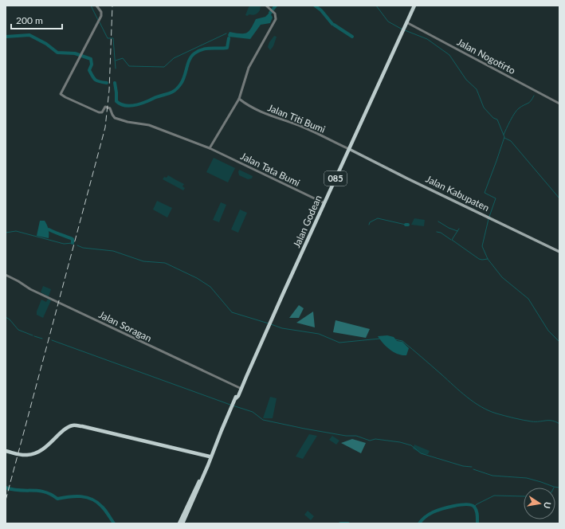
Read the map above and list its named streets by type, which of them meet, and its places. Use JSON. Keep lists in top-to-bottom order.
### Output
{
  "streets": {
    "main road": ["085", "Jalan Kabupaten", "Jalan Godean"],
    "street": [
      "Jalan Nogotirto",
      "Jalan Titi Bumi",
      "Jalan Tata Bumi",
      "Jalan Soragan"
    ]
  },
  "crossings": [
    ["Jalan Nogotirto", "Jalan Godean"],
    ["Jalan Titi Bumi", "Jalan Kabupaten"],
    ["Jalan Titi Bumi", "Jalan Godean"],
    ["Jalan Tata Bumi", "Jalan Godean"],
    ["085", "Jalan Godean"],
    ["Jalan Kabupaten", "Jalan Godean"],
    ["Jalan Godean", "Jalan Soragan"]
  ],
  "scale_bar": "200 m",
  "north": "right"
}
